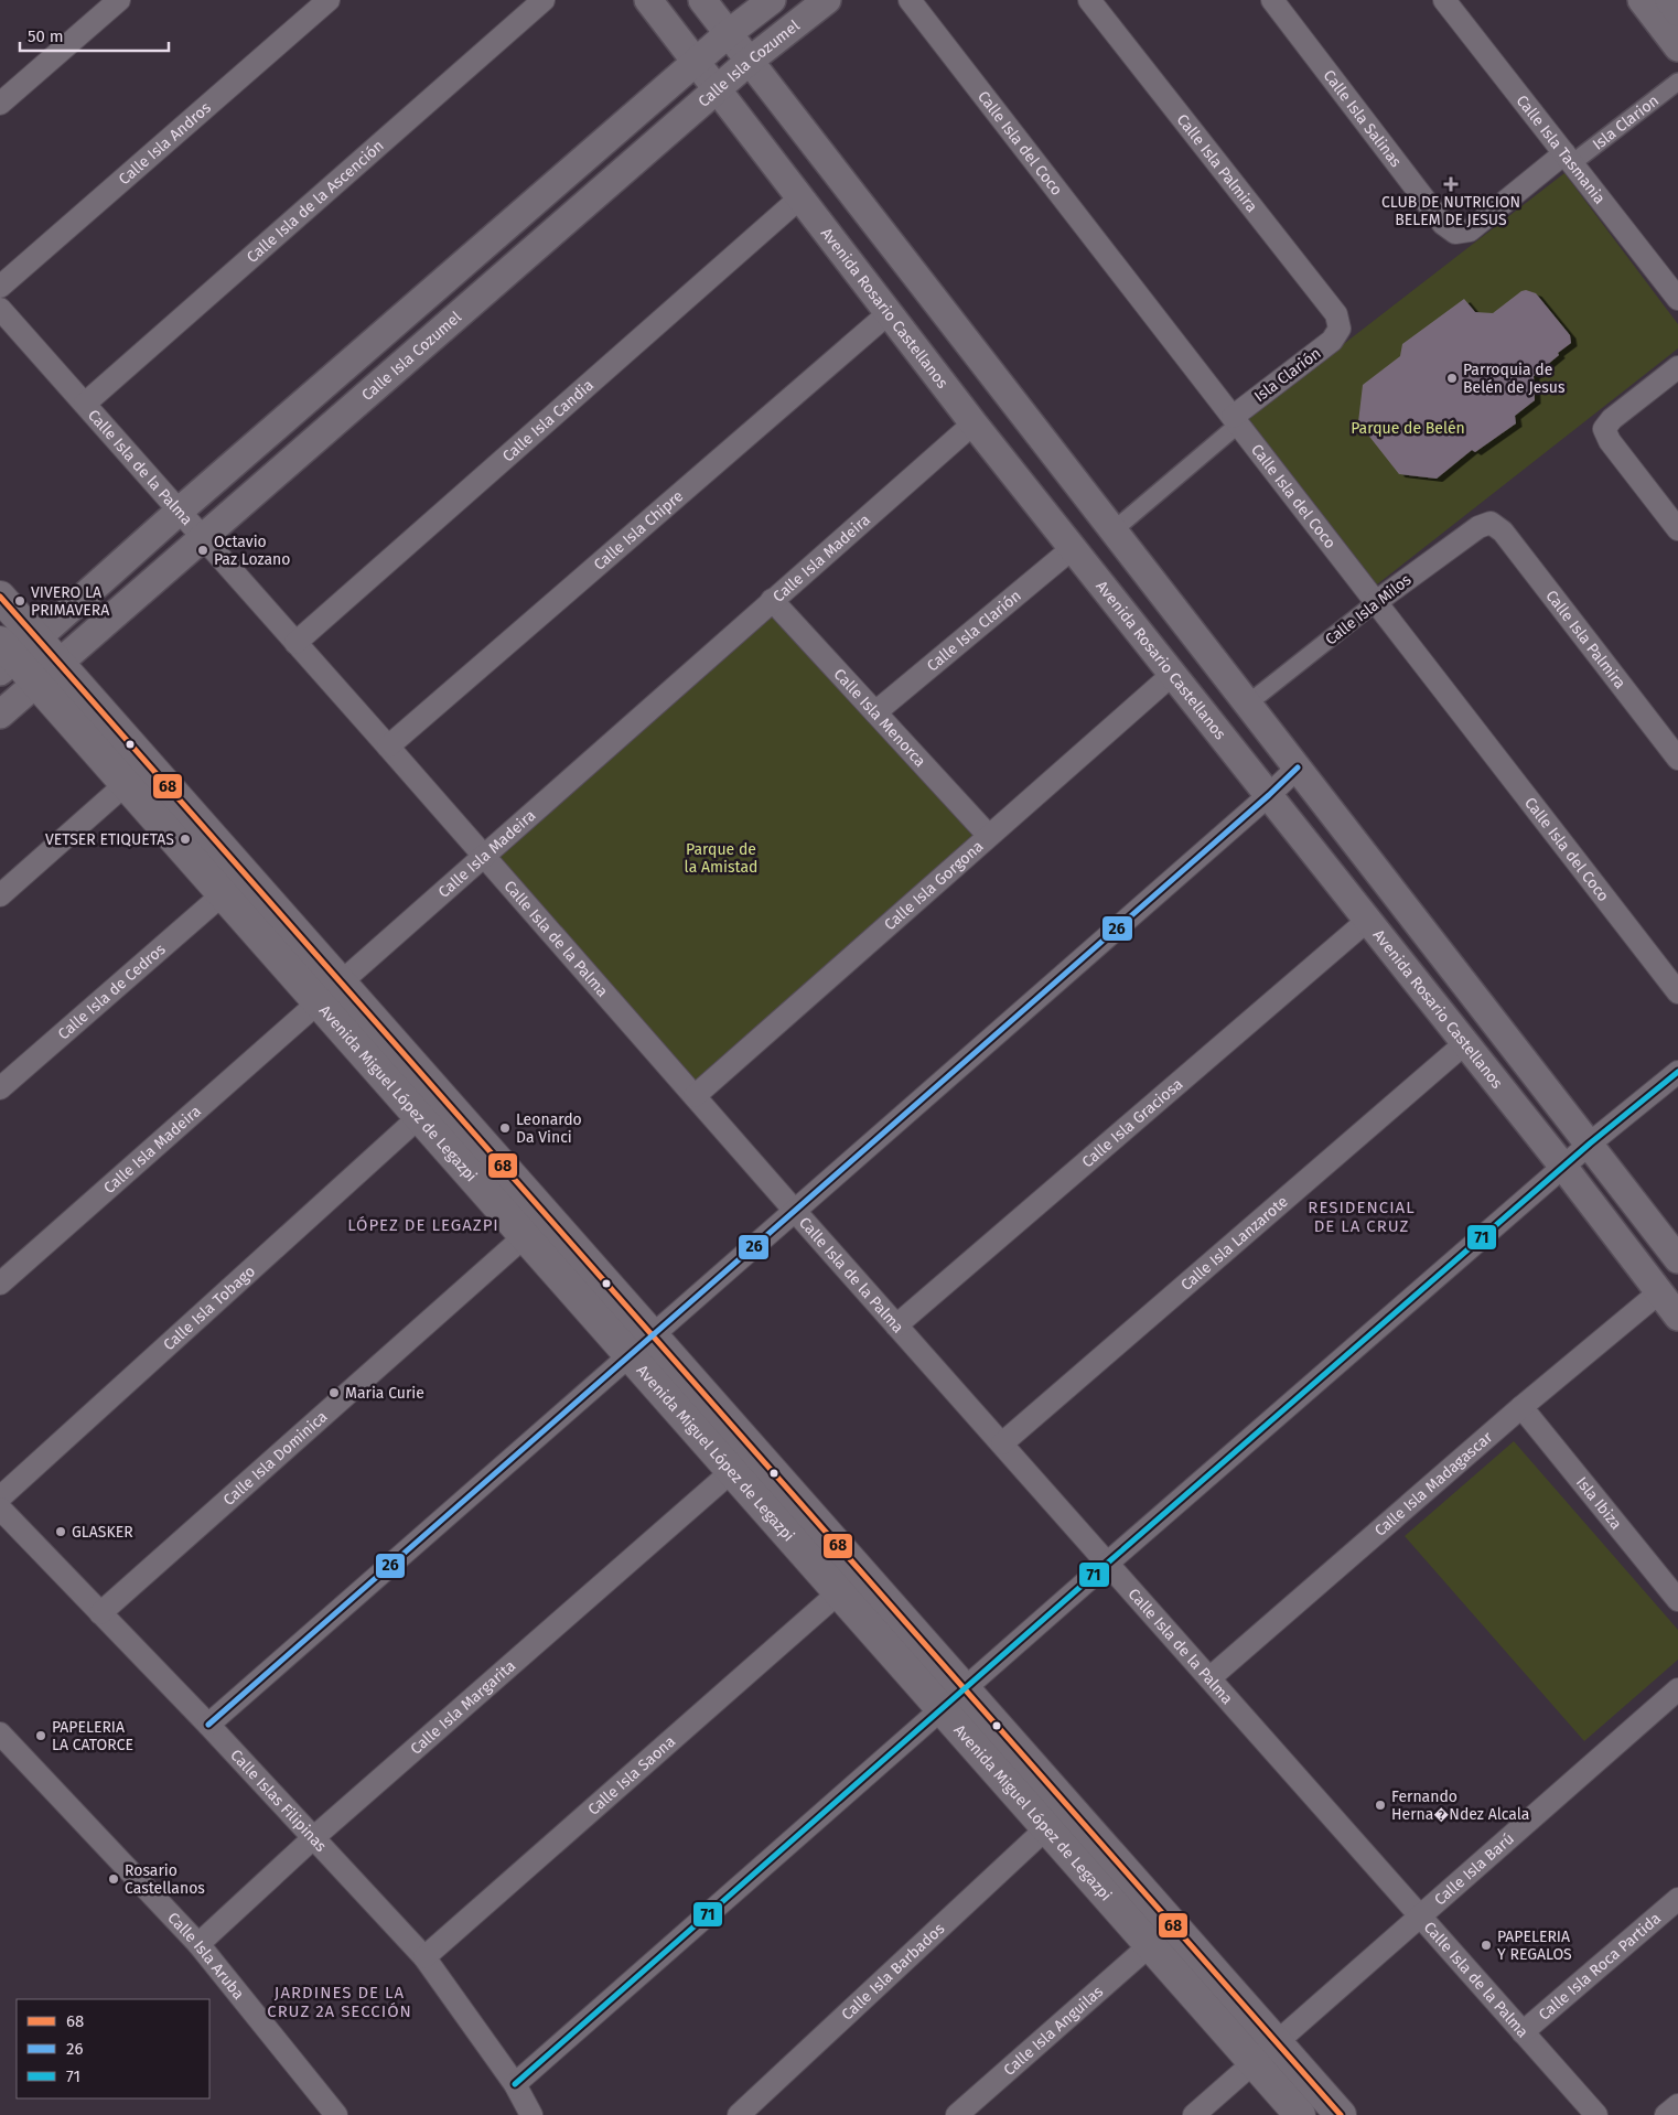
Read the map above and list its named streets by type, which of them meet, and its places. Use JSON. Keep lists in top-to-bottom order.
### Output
{
  "streets": {
    "main road": ["Avenida Miguel López de Legazpi"],
    "street": [
      "Calle Isla Cozumel",
      "Calle Isla Salinas",
      "Isla Clarion",
      "Calle Isla Andros",
      "Calle Isla del Coco",
      "Calle Isla Tasmania",
      "Calle Isla Palmira",
      "Calle Isla de la Ascención",
      "Avenida Rosario Castellanos",
      "Isla Clarión",
      "Calle Isla Candia",
      "Calle Isla de la Palma",
      "Calle Isla Chipre",
      "Calle Isla Madeira",
      "Calle Isla Milos",
      "Calle Isla Clarión",
      "Calle Isla Menorca",
      "Calle Isla Gorgona",
      "Calle Isla de Cedros",
      "Calle Isla Graciosa",
      "Calle Isla Lanzarote",
      "Calle Isla Tobago",
      "Calle Isla Dominica",
      "Calle Isla Madagascar",
      "Isla Ibiza",
      "Calle Isla Margarita",
      "Calle Isla Saona",
      "Calle Islas Filipinas",
      "Calle Isla Barú",
      "Calle Isla Aruba",
      "Calle Isla Roca Partida",
      "Calle Isla Barbados",
      "Calle Isla Anguilas"
    ]
  },
  "crossings": [
    ["Calle Isla Cozumel", "Avenida Rosario Castellanos"],
    ["Calle Isla Cozumel", "Calle Isla de la Palma"],
    ["Calle Isla Cozumel", "Avenida Miguel López de Legazpi"],
    ["Calle Isla Salinas", "Isla Clarion"],
    ["Calle Isla Salinas", "Calle Isla Tasmania"],
    ["Isla Clarion", "Calle Isla Tasmania"],
    ["Calle Isla del Coco", "Isla Clarión"],
    ["Calle Isla del Coco", "Calle Isla Milos"],
    ["Calle Isla Palmira", "Isla Clarión"],
    ["Calle Isla Palmira", "Calle Isla Milos"],
    ["Calle Isla de la Ascención", "Calle Isla de la Palma"],
    ["Avenida Rosario Castellanos", "Calle Isla Candia"],
    ["Avenida Rosario Castellanos", "Calle Isla Chipre"],
    ["Avenida Rosario Castellanos", "Calle Isla Madeira"],
    ["Avenida Rosario Castellanos", "Calle Isla Clarión"],
    ["Avenida Rosario Castellanos", "Calle Isla Gorgona"],
    ["Avenida Rosario Castellanos", "Calle Isla Graciosa"],
    ["Avenida Rosario Castellanos", "Calle Isla Lanzarote"],
    ["Avenida Rosario Castellanos", "Calle Isla Madagascar"],
    ["Calle Isla Candia", "Calle Isla de la Palma"],
    ["Calle Isla de la Palma", "Calle Isla Chipre"],
    ["Calle Isla de la Palma", "Calle Isla Madeira"],
    ["Calle Isla de la Palma", "Calle Isla Gorgona"],
    ["Calle Isla de la Palma", "Calle Isla Graciosa"],
    ["Calle Isla de la Palma", "Calle Isla Lanzarote"],
    ["Calle Isla de la Palma", "Calle Isla Madagascar"],
    ["Calle Isla de la Palma", "Calle Isla Barú"],
    ["Calle Isla de la Palma", "Calle Isla Roca Partida"],
    ["Calle Isla Madeira", "Calle Isla Menorca"],
    ["Calle Isla Madeira", "Avenida Miguel López de Legazpi"],
    ["Calle Isla Clarión", "Calle Isla Menorca"],
    ["Calle Isla Menorca", "Calle Isla Gorgona"],
    ["Calle Isla de Cedros", "Avenida Miguel López de Legazpi"],
    ["Avenida Miguel López de Legazpi", "Calle Isla Tobago"],
    ["Avenida Miguel López de Legazpi", "Calle Isla Dominica"],
    ["Avenida Miguel López de Legazpi", "Calle Isla Margarita"],
    ["Avenida Miguel López de Legazpi", "Calle Isla Saona"],
    ["Avenida Miguel López de Legazpi", "Calle Isla Barú"],
    ["Avenida Miguel López de Legazpi", "Calle Isla Barbados"],
    ["Avenida Miguel López de Legazpi", "Calle Isla Anguilas"],
    ["Calle Isla Dominica", "Calle Islas Filipinas"],
    ["Calle Isla Madagascar", "Isla Ibiza"],
    ["Calle Isla Margarita", "Calle Islas Filipinas"],
    ["Calle Isla Margarita", "Calle Isla Aruba"],
    ["Calle Isla Saona", "Calle Islas Filipinas"]
  ],
  "districts": ["RESIDENCIAL DE LA CRUZ", "LÓPEZ DE LEGAZPI", "JARDINES DE LA CRUZ 2A SECCIÓN"],
  "parks": ["Parque de Belén", "Parque de la Amistad"],
  "places": {
    "health": ["CLUB DE NUTRICION BELEM DE JESUS"],
    "other": [
      "Parroquia de Belén de Jesus",
      "Octavio Paz Lozano",
      "VIVERO LA PRIMAVERA",
      "VETSER ETIQUETAS",
      "Leonardo Da Vinci",
      "Maria Curie",
      "GLASKER",
      "PAPELERIA LA CATORCE",
      "Fernando Herna�Ndez Alcala",
      "Rosario Castellanos",
      "PAPELERIA Y REGALOS"
    ]
  },
  "lines": ["transit line 68", "transit line 26", "transit line 71"],
  "legend": ["68", "26", "71"],
  "scale_bar": "50 m"
}
